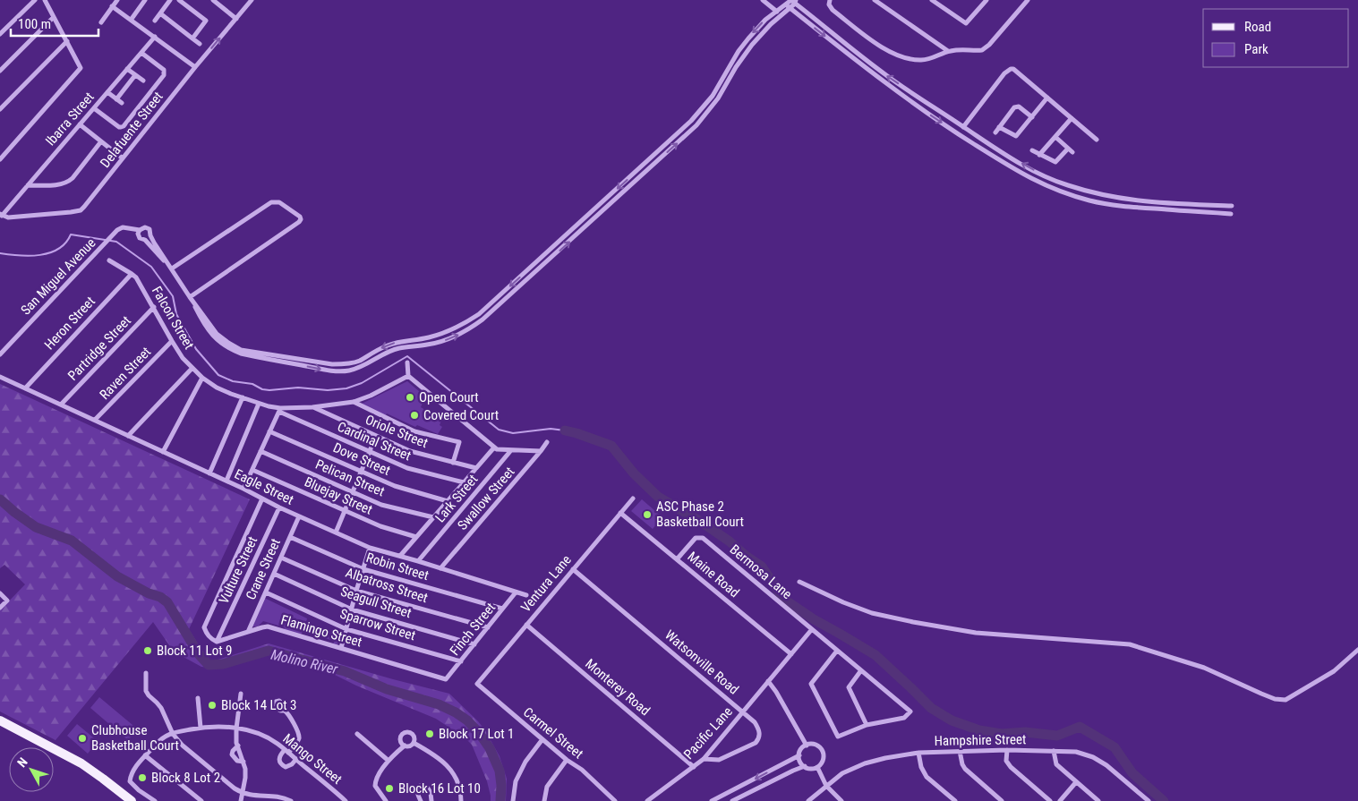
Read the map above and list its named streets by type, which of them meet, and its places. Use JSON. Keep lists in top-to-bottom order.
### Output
{
  "streets": {
    "street": [
      "Ibarra Street",
      "Delafuente Street",
      "San Miguel Avenue",
      "Falcon Street",
      "Heron Street",
      "Partridge Street",
      "Raven Street",
      "Oriole Street",
      "Cardinal Street",
      "Dove Street",
      "Pelican Street",
      "Eagle Street",
      "Bluejay Street",
      "Lark Street",
      "Swallow Street",
      "Robin Street",
      "Crane Street",
      "Vulture Street",
      "Bermosa Lane",
      "Maine Road",
      "Ventura Lane",
      "Albatross Street",
      "Seagull Street",
      "Sparrow Street",
      "Finch Street",
      "Flamingo Street",
      "Watsonville Road",
      "Monterey Road",
      "Carmel Street",
      "Pacific Lane",
      "Hampshire Street",
      "Mango Street"
    ]
  },
  "crossings": [
    ["Ibarra Street", "Delafuente Street"],
    ["Falcon Street", "Heron Street"],
    ["Falcon Street", "Partridge Street"],
    ["Falcon Street", "Raven Street"],
    ["Falcon Street", "Cardinal Street"],
    ["Heron Street", "Eagle Street"],
    ["Partridge Street", "Eagle Street"],
    ["Raven Street", "Eagle Street"],
    ["Eagle Street", "Lark Street"],
    ["Eagle Street", "Swallow Street"],
    ["Eagle Street", "Crane Street"],
    ["Eagle Street", "Vulture Street"],
    ["Eagle Street", "Finch Street"],
    ["Robin Street", "Crane Street"],
    ["Robin Street", "Finch Street"],
    ["Crane Street", "Albatross Street"],
    ["Crane Street", "Seagull Street"],
    ["Crane Street", "Sparrow Street"],
    ["Crane Street", "Flamingo Street"],
    ["Vulture Street", "Flamingo Street"],
    ["Bermosa Lane", "Maine Road"],
    ["Bermosa Lane", "Pacific Lane"],
    ["Maine Road", "Ventura Lane"],
    ["Maine Road", "Pacific Lane"],
    ["Ventura Lane", "Watsonville Road"],
    ["Ventura Lane", "Monterey Road"],
    ["Ventura Lane", "Carmel Street"],
    ["Albatross Street", "Finch Street"],
    ["Seagull Street", "Finch Street"],
    ["Sparrow Street", "Finch Street"],
    ["Finch Street", "Flamingo Street"],
    ["Watsonville Road", "Pacific Lane"],
    ["Monterey Road", "Pacific Lane"]
  ],
  "water": ["Molino River"],
  "places": [
    "Open Court",
    "Covered Court",
    "ASC Phase 2 Basketball Court",
    "Block 11 Lot 9",
    "Block 14 Lot 3",
    "Block 17 Lot 1",
    "Clubhouse Basketball Court",
    "Block 8 Lot 2",
    "Block 16 Lot 10"
  ],
  "legend": ["Road", "Park"],
  "scale_bar": "100 m",
  "north": "top left"
}
